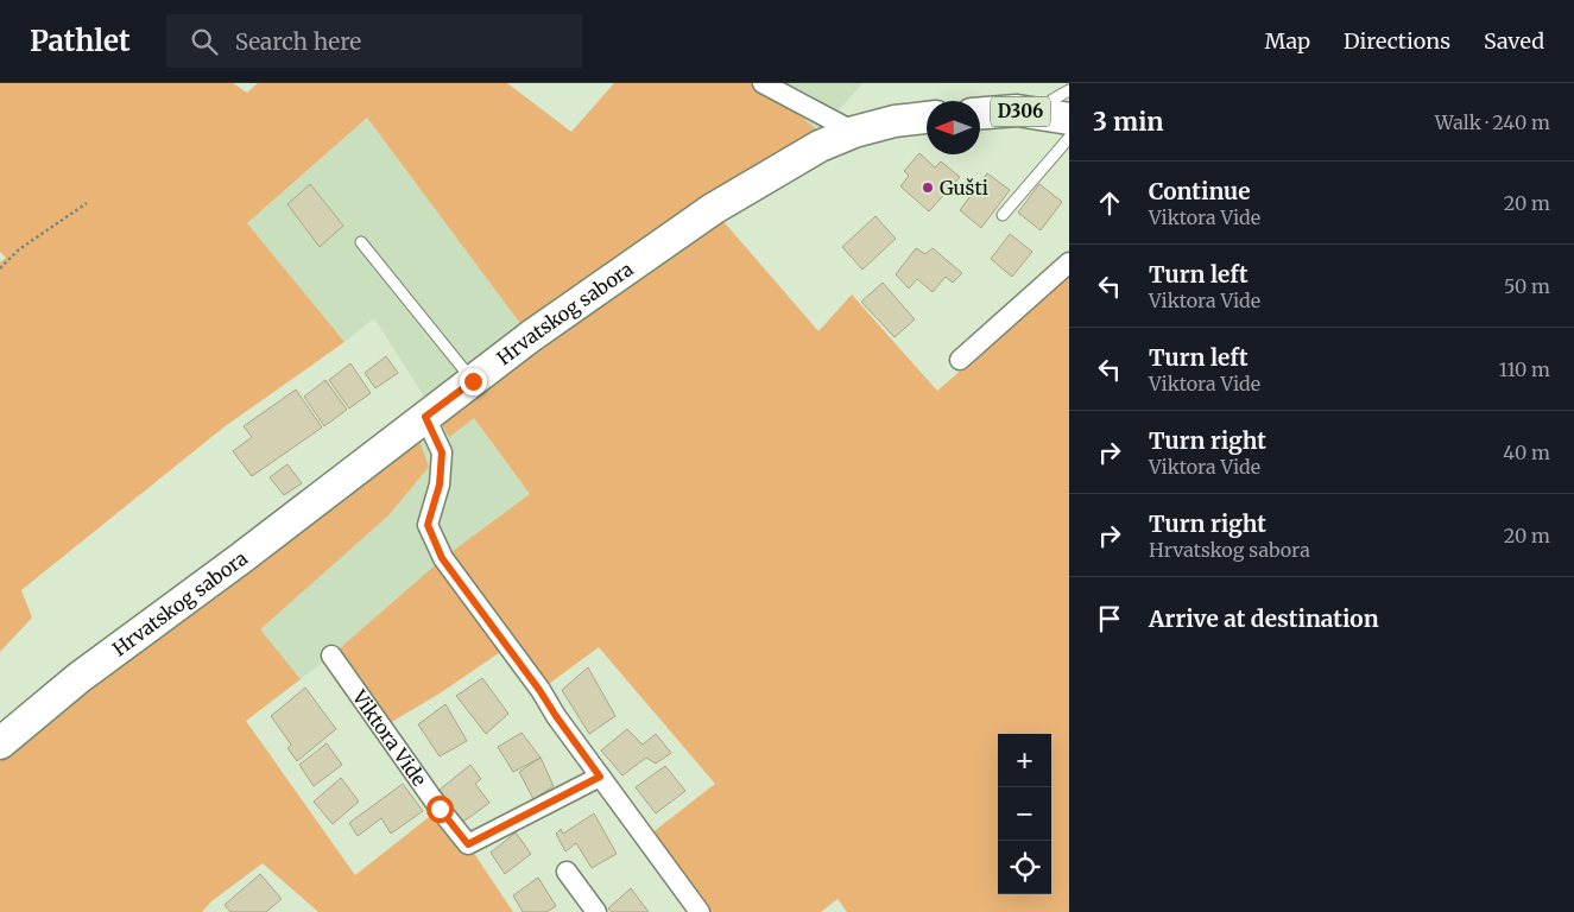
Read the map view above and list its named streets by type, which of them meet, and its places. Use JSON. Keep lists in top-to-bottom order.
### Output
{
  "streets": {
    "main road": ["D306", "Hrvatskog sabora"],
    "street": ["Viktora Vide"]
  },
  "places": ["Gušti"],
  "north": "left",
  "page": {
    "header": "Pathlet",
    "search": "Search here",
    "nav": ["Map", "Directions", "Saved"],
    "heading": ["3 min", "Walk · 240 m"],
    "list": [
      ["Continue", "Viktora Vide", "20 m"],
      ["Turn left", "Viktora Vide", "50 m"],
      ["Turn left", "Viktora Vide", "110 m"],
      ["Turn right", "Viktora Vide", "40 m"],
      ["Turn right", "Hrvatskog sabora", "20 m"],
      "Arrive at destination"
    ],
    "map_buttons": ["+", "−"]
  }
}
